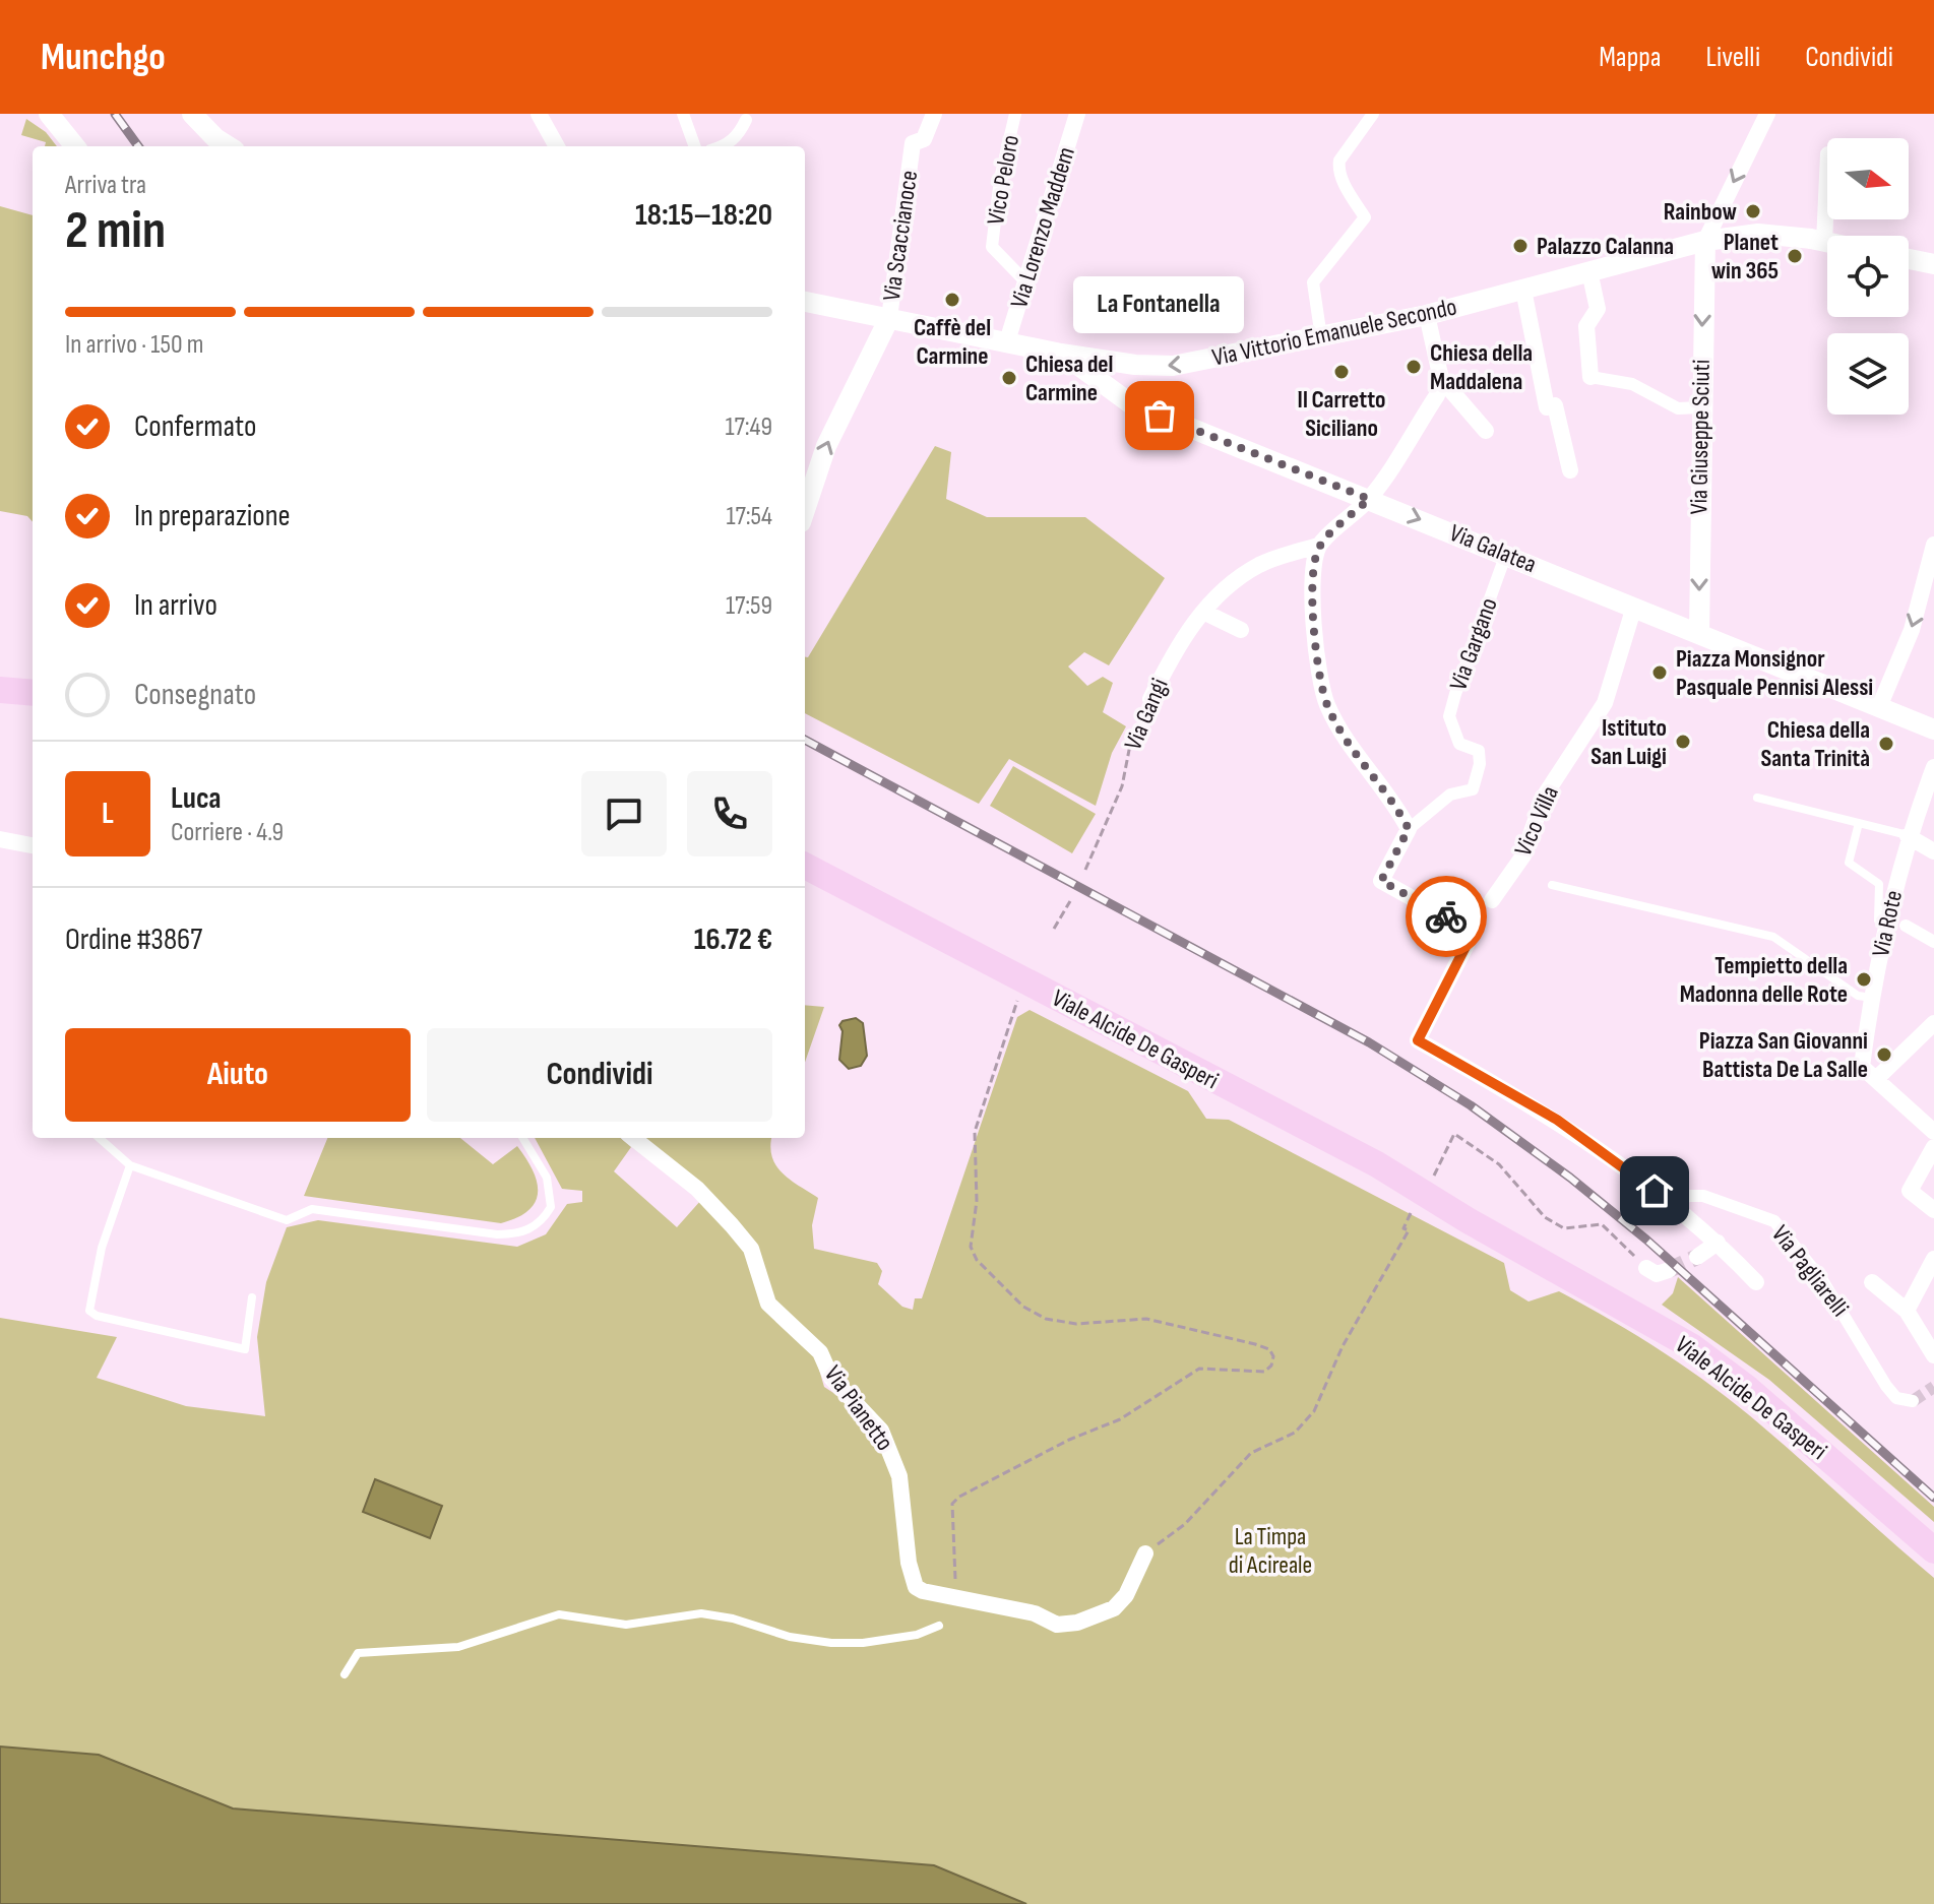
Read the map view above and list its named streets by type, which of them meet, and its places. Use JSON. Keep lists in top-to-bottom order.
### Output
{
  "streets": {
    "main road": ["Viale Alcide De Gasperi"],
    "street": [
      "Vico Peloro",
      "Via Lorenzo Maddem",
      "Via Scaccianoce",
      "Via Vittorio Emanuele Secondo",
      "Via Giuseppe Sciuti",
      "Via Galatea",
      "Via Gargano",
      "Via Gangi",
      "Vico Villa",
      "Via Rote",
      "Via Pagliarelli",
      "Via Pianetto"
    ]
  },
  "crossings": [
    ["Vico Peloro", "Via Lorenzo Maddem"],
    ["Via Lorenzo Maddem", "Via Vittorio Emanuele Secondo"],
    ["Via Scaccianoce", "Via Vittorio Emanuele Secondo"],
    ["Via Vittorio Emanuele Secondo", "Via Giuseppe Sciuti"],
    ["Via Vittorio Emanuele Secondo", "Via Galatea"],
    ["Via Giuseppe Sciuti", "Via Galatea"],
    ["Via Galatea", "Via Gargano"],
    ["Via Galatea", "Via Gangi"],
    ["Via Galatea", "Vico Villa"]
  ],
  "parks": ["La Timpa di Acireale"],
  "places": [
    "Rainbow",
    "Palazzo Calanna",
    "Planet win 365",
    "Caffè del Carmine",
    "Chiesa della Maddalena",
    "Il Carretto Siciliano",
    "Chiesa del Carmine",
    "La Fontanella",
    "Piazza Monsignor Pasquale Pennisi Alessi",
    "Istituto San Luigi",
    "Chiesa della Santa Trinità",
    "Tempietto della Madonna delle Rote",
    "Piazza San Giovanni Battista De La Salle"
  ],
  "north": "right",
  "page": {
    "header": "Munchgo",
    "nav": ["Mappa", "Livelli", "Condividi"],
    "heading": ["2 min", "Arriva tra", "18:15–18:20"],
    "panel": [
      "Luca",
      "Corriere · 4.9",
      "Ordine #3867",
      "16.72 €"
    ],
    "bubble": "La Fontanella",
    "bar": "In arrivo · 150 m",
    "list": [
      ["Confermato", "17:49"],
      ["In preparazione", "17:54"],
      ["In arrivo", "17:59"],
      "Consegnato"
    ],
    "round": "L",
    "buttons": ["Aiuto", "Condividi"]
  }
}
